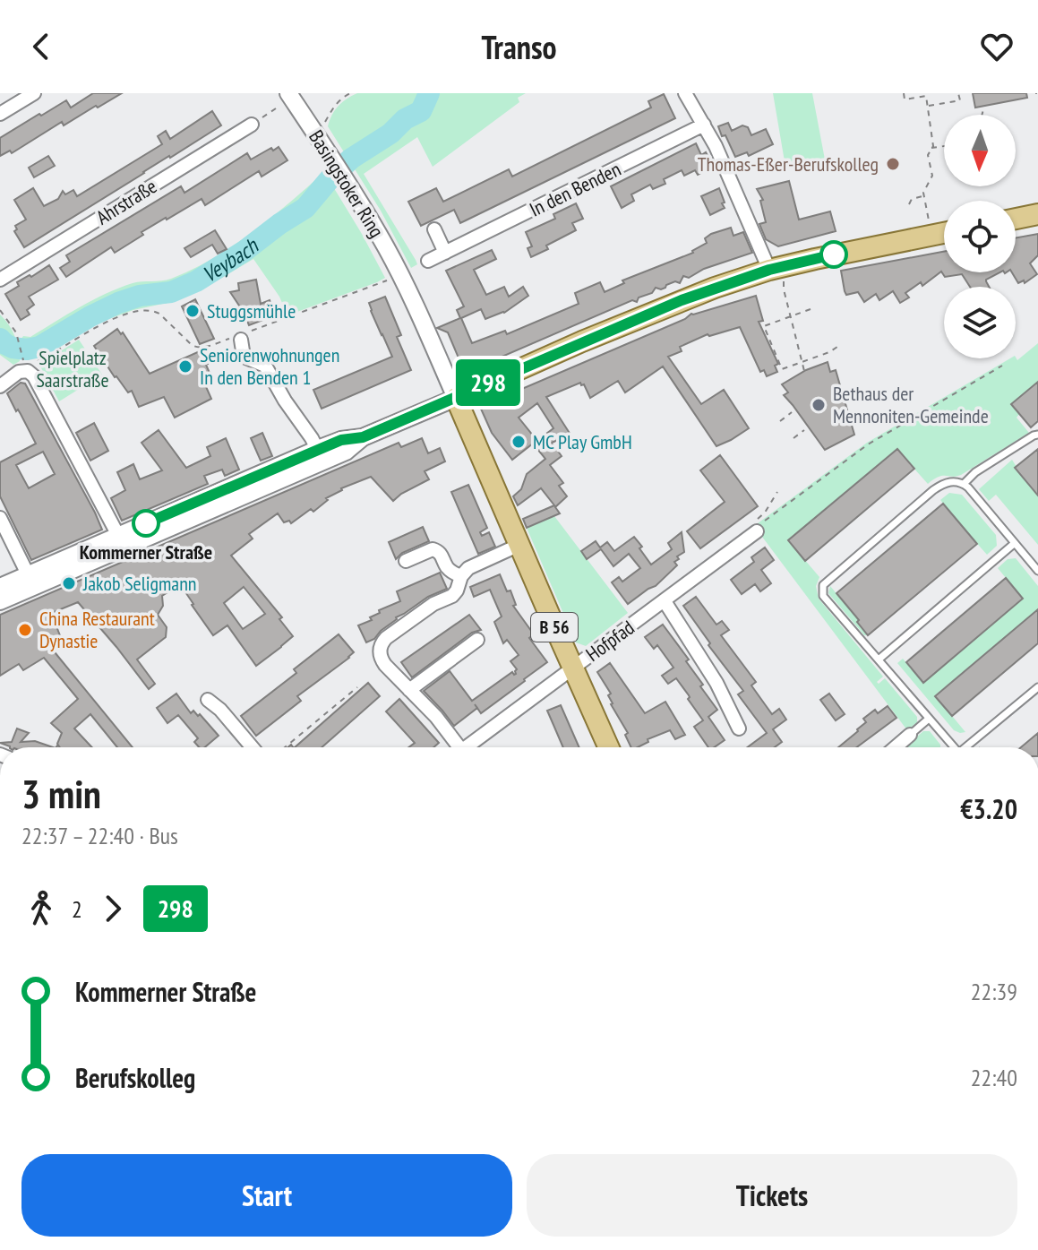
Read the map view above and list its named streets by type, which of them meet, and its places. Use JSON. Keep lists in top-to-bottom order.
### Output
{
  "streets": {
    "main road": ["B 56"],
    "street": [
      "Basingstoker Ring",
      "In den Benden",
      "Ahrstraße",
      "Hofpfad"
    ]
  },
  "crossings": [
    ["Basingstoker Ring", "B 56"],
    ["B 56", "Hofpfad"]
  ],
  "water": ["Veybach"],
  "parks": ["Spielplatz Saarstraße"],
  "places": [
    "Thomas-Eßer-Berufskolleg",
    "Stuggsmühle",
    "Seniorenwohnungen In den Benden 1",
    "Bethaus der Mennoniten-Gemeinde",
    "MC Play GmbH",
    "Kommerner Straße",
    "Jakob Seligmann",
    "China Restaurant Dynastie"
  ],
  "lines": ["bus line 298"],
  "north": "bottom",
  "page": {
    "header": "Transo",
    "on_map": "298",
    "heading": ["3 min", "22:37 – 22:40 · Bus", "€3.20"],
    "legs": ["2", "298"],
    "list": [
      {
        "name": "Kommerner Straße",
        "value": "22:39"
      },
      {
        "name": "Berufskolleg",
        "value": "22:40"
      }
    ],
    "buttons": ["Start", "Tickets"]
  }
}
